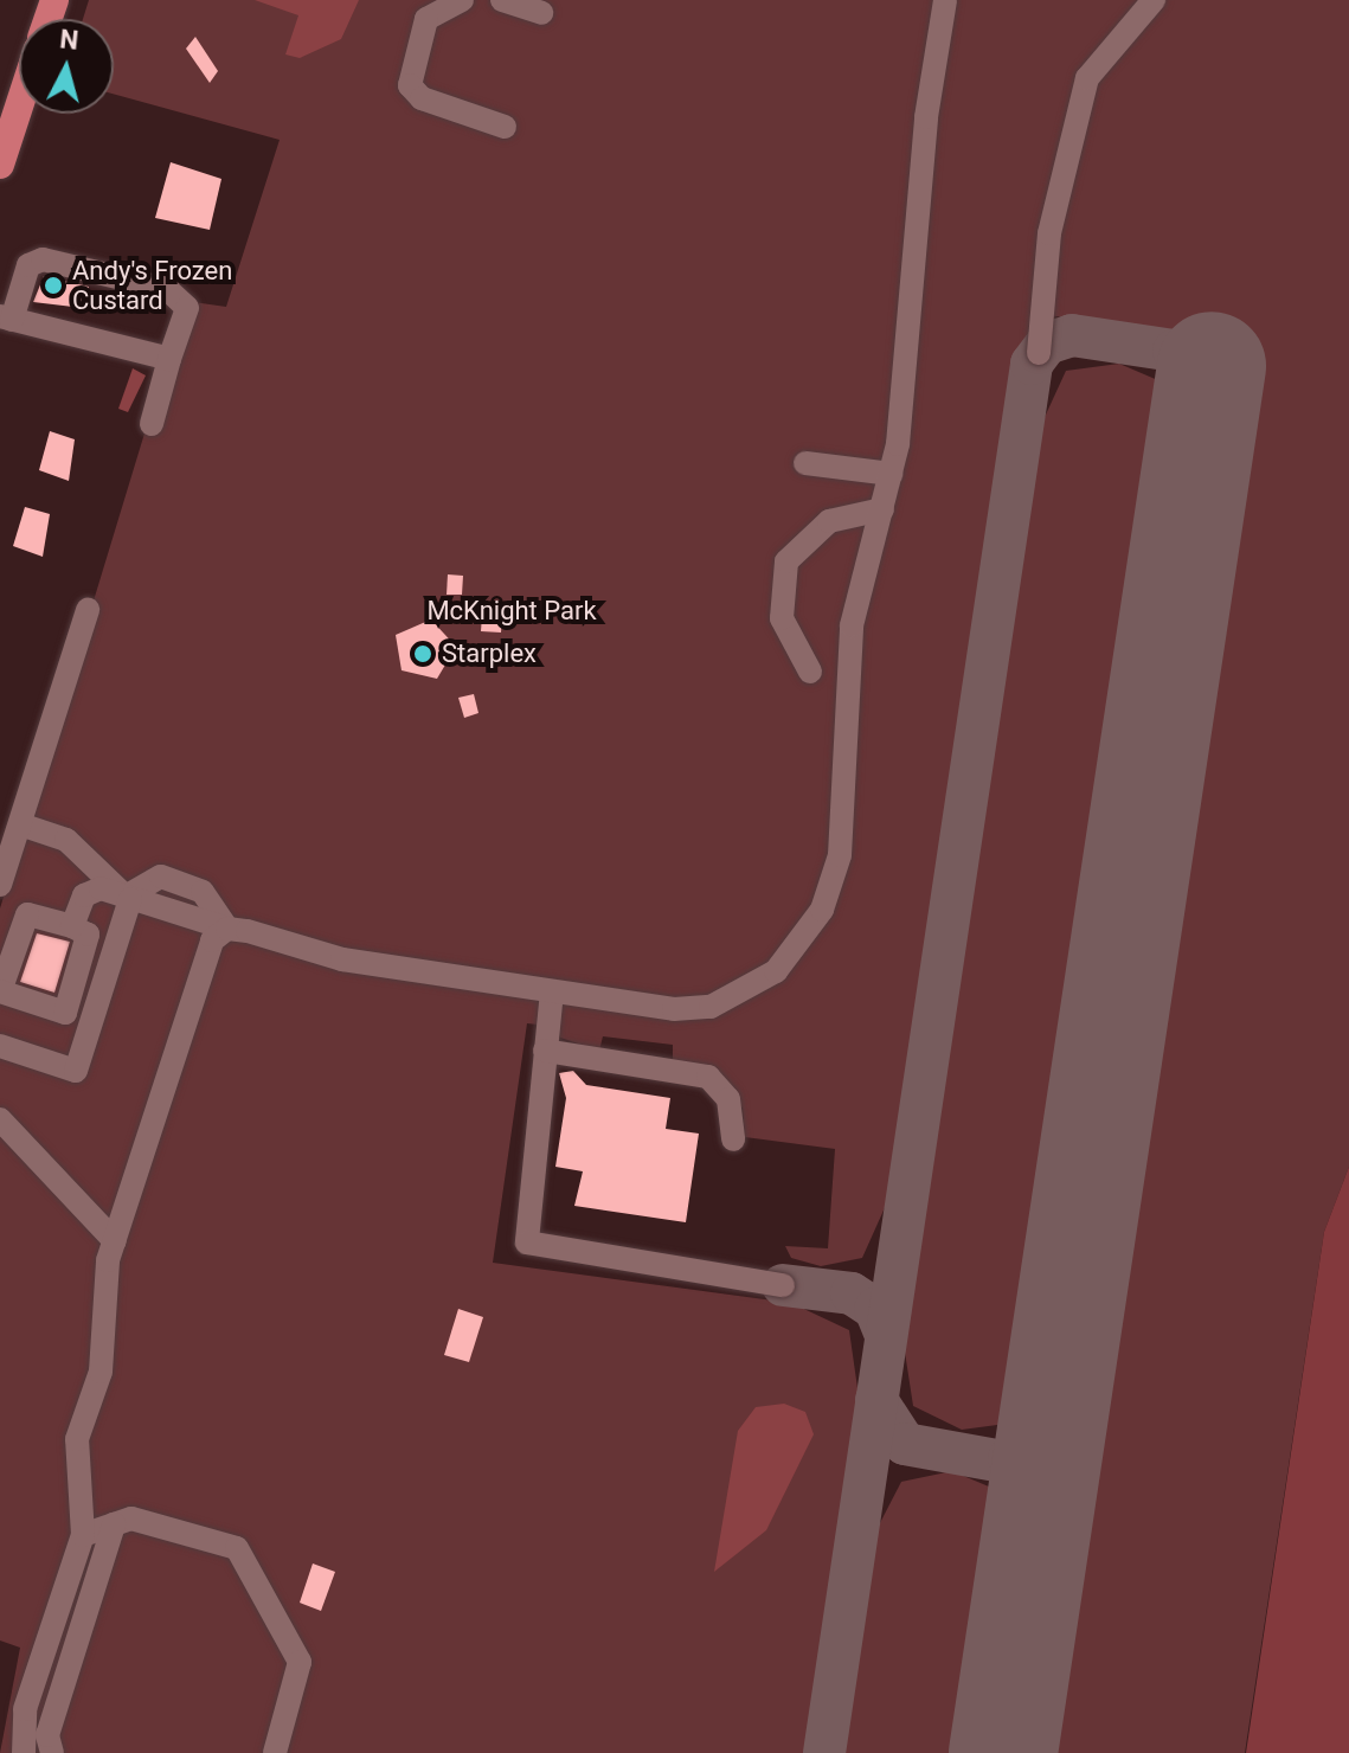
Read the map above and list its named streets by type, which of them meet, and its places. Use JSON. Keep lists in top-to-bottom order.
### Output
{
  "parks": ["McKnight Park"],
  "places": ["Andy's Frozen Custard", "Starplex"],
  "north": "top"
}
